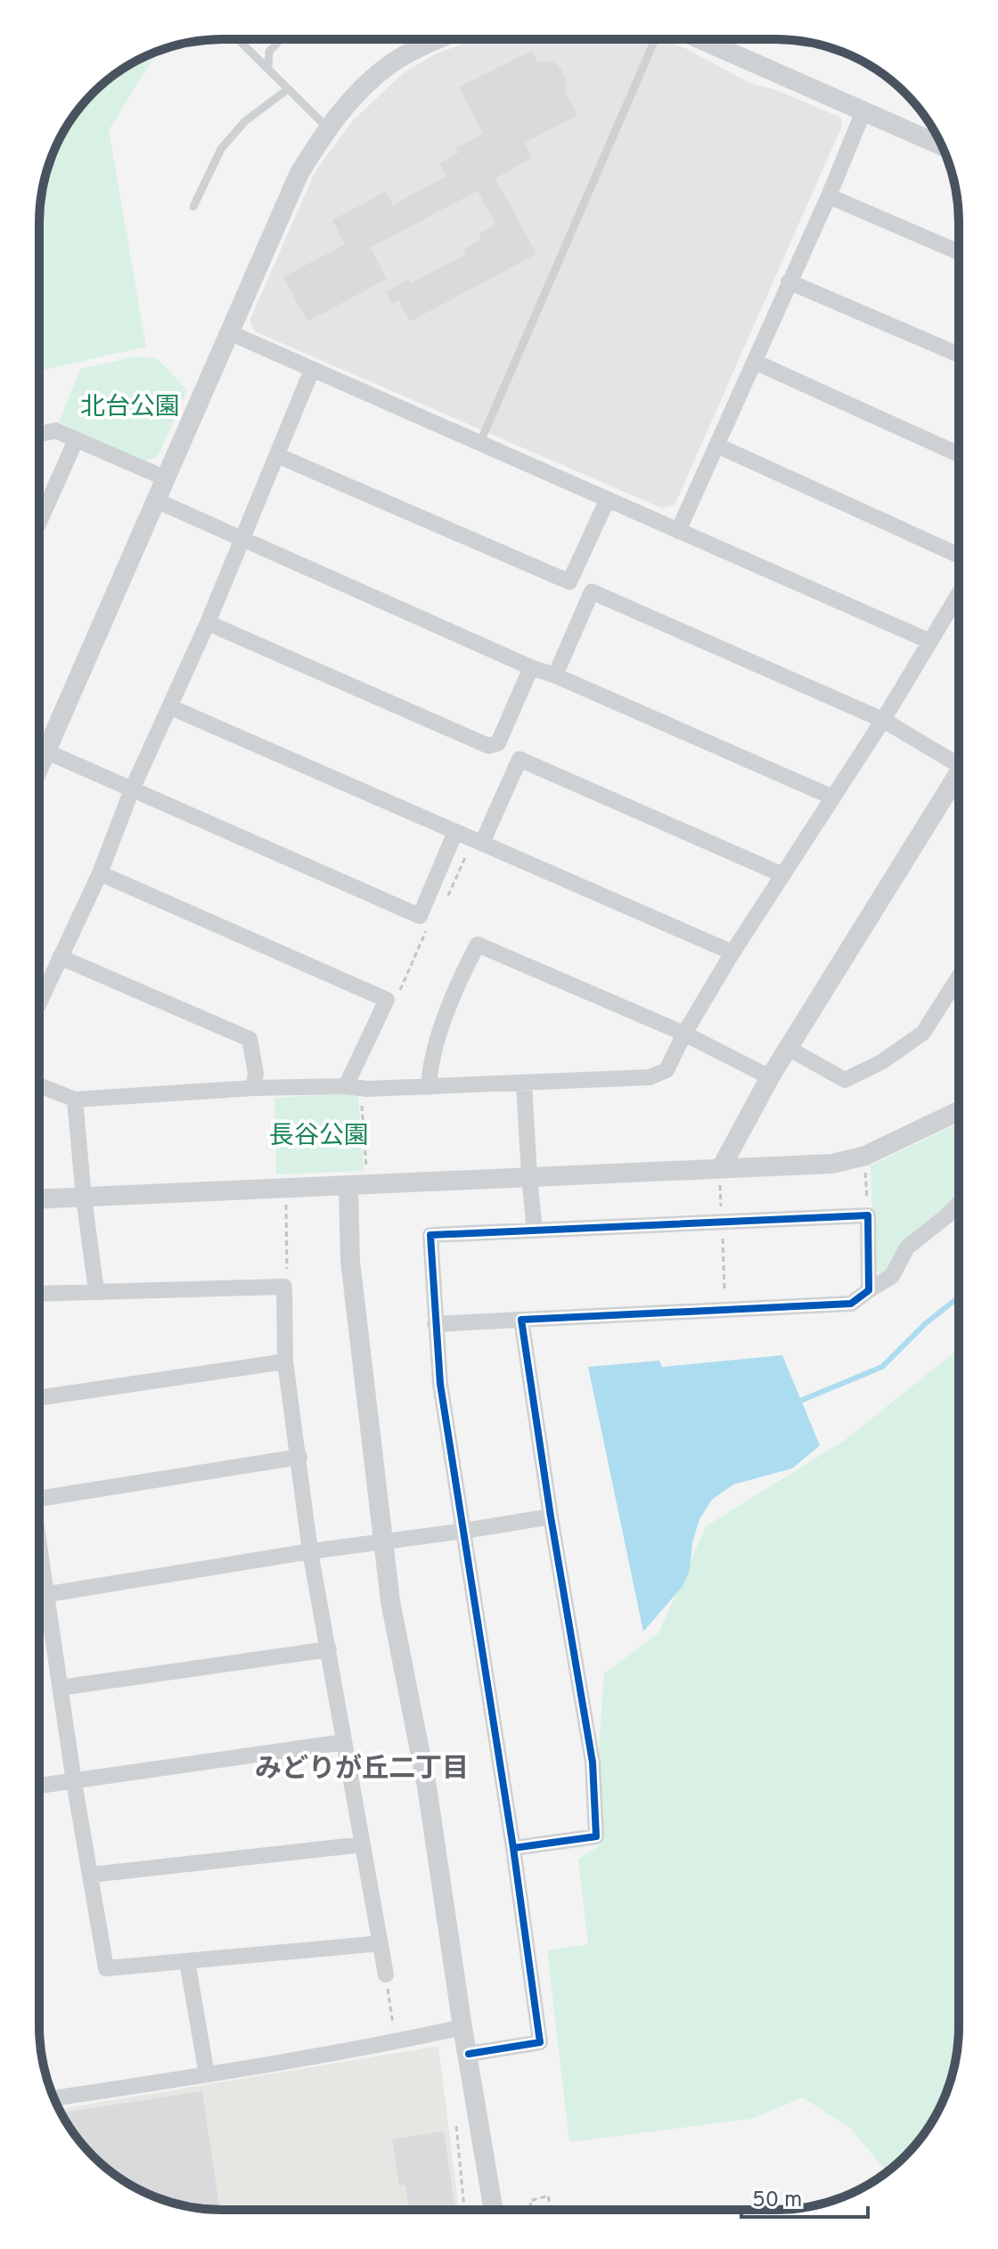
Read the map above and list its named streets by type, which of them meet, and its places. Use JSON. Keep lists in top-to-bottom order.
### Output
{
  "districts": ["みどりが丘二丁目"],
  "parks": ["北台公園", "長谷公園"],
  "scale_bar": "50 m"
}
